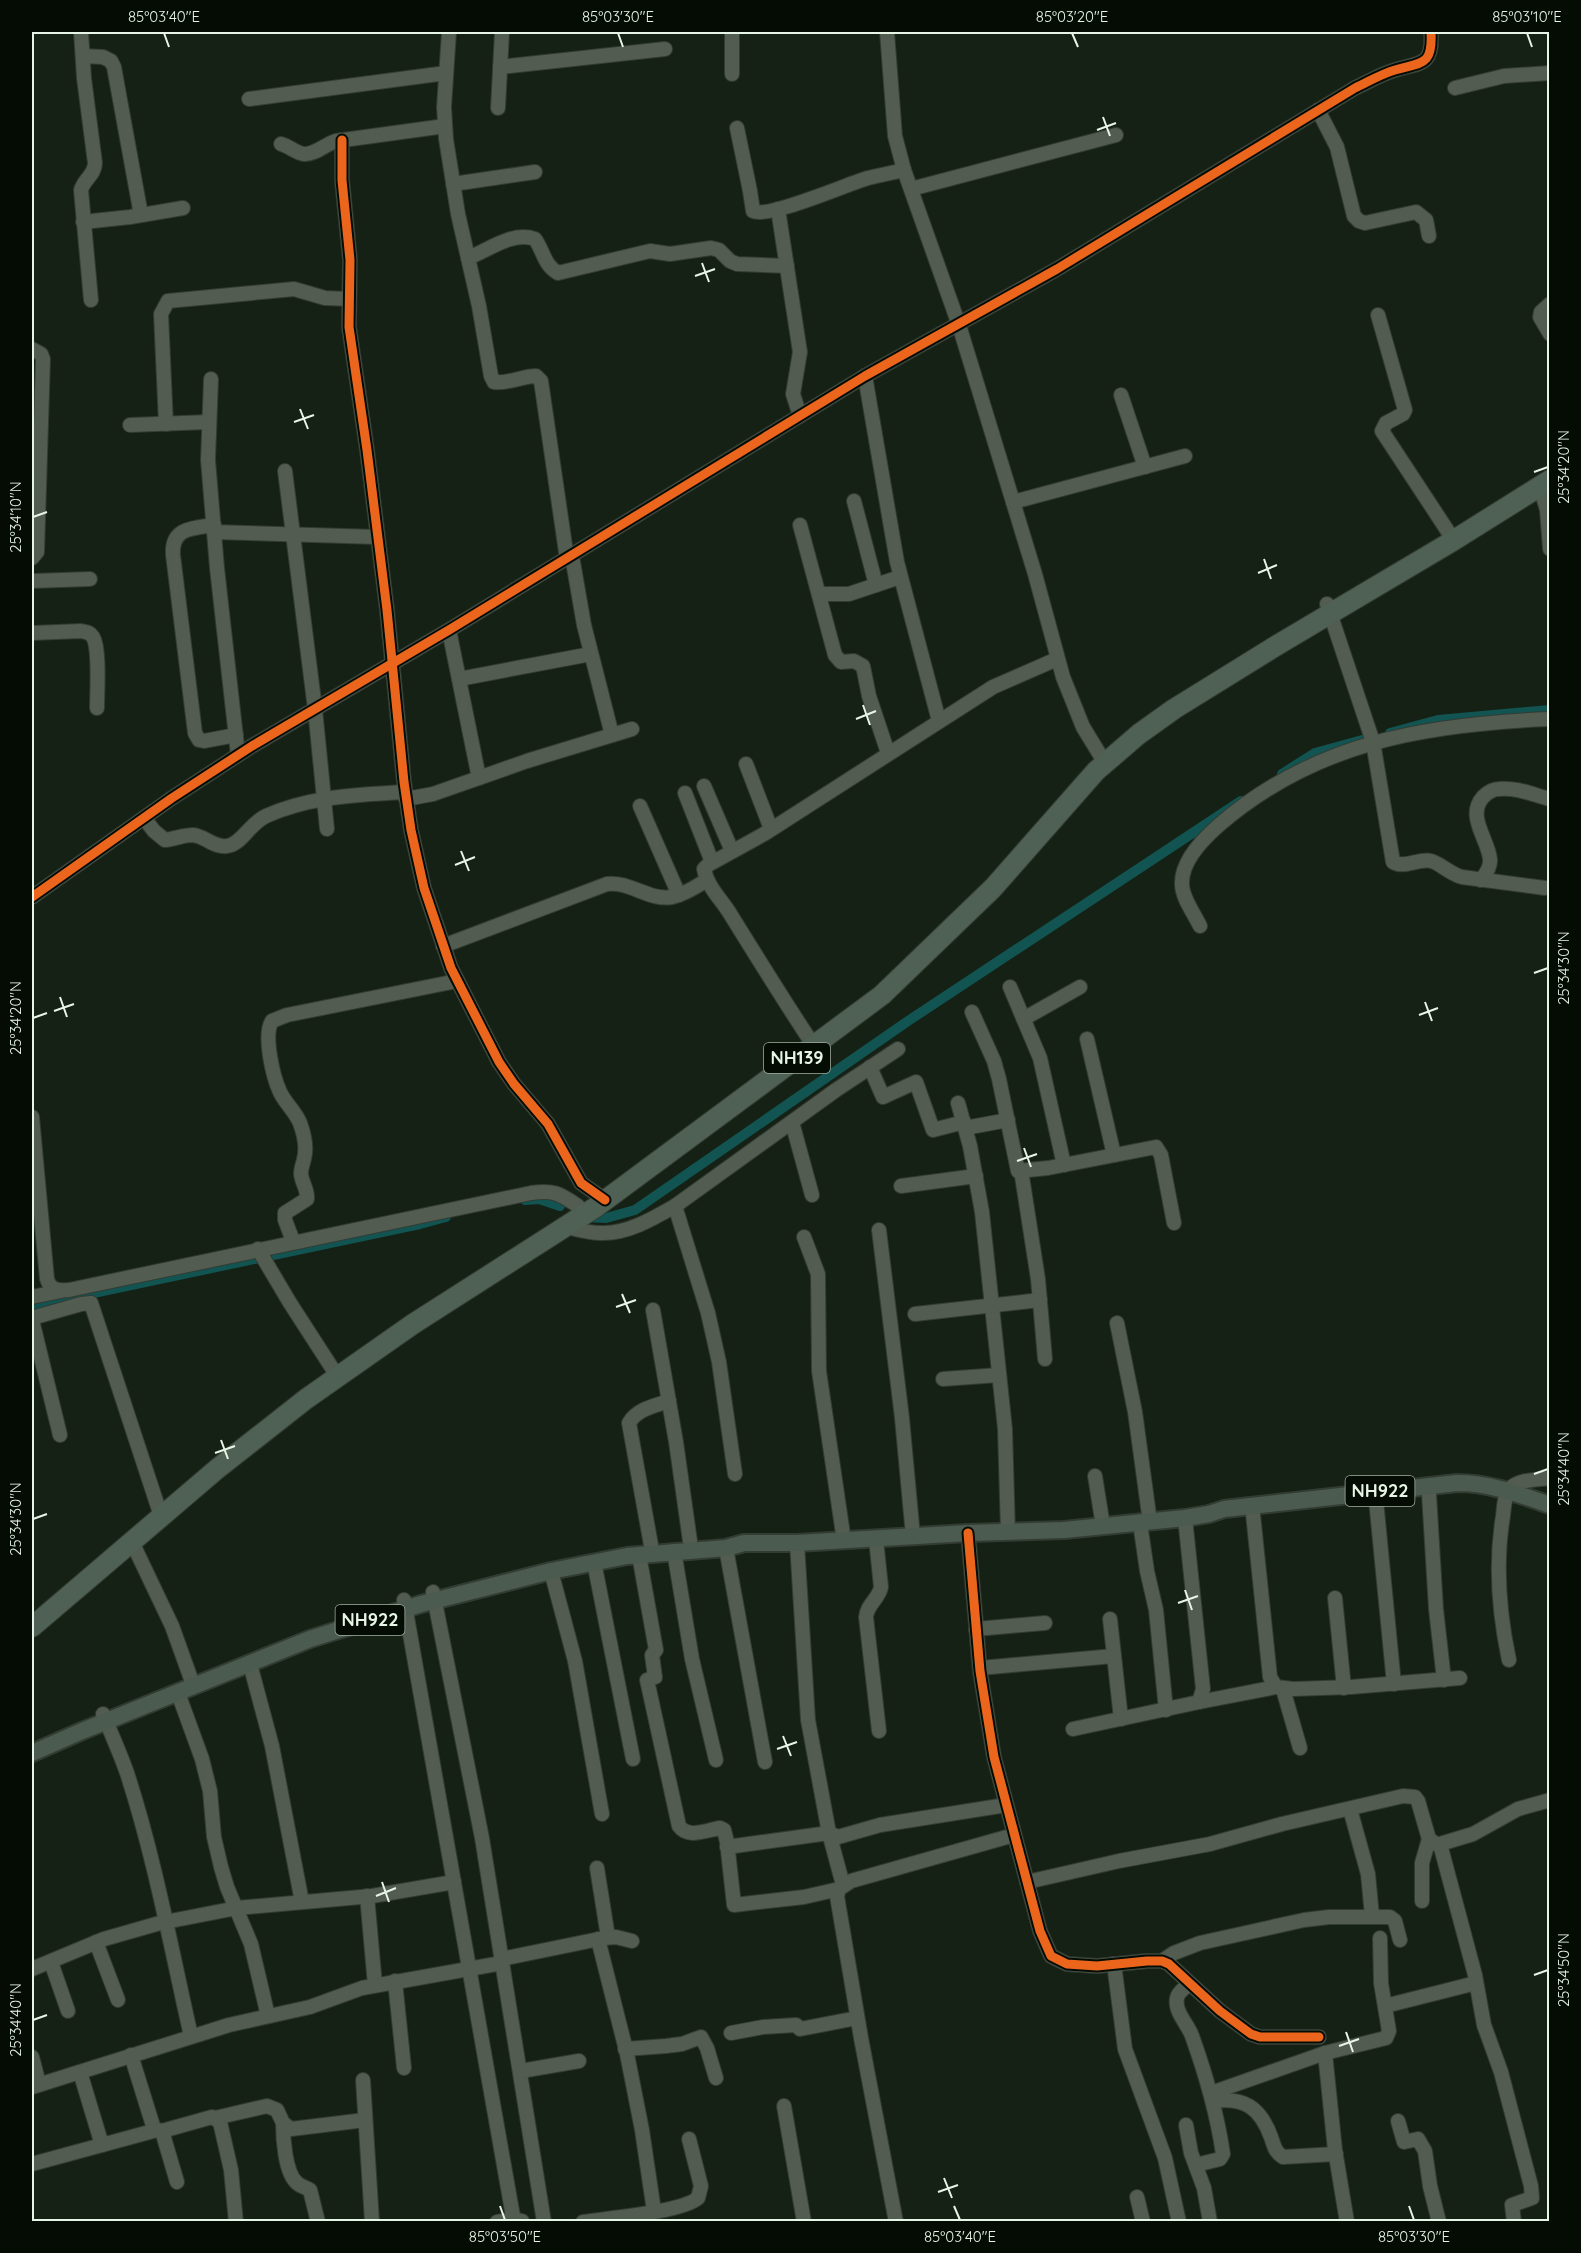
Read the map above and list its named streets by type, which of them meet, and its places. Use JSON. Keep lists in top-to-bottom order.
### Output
{
  "streets": {
    "highway": ["NH139"],
    "main road": ["NH922"]
  },
  "coordinates": [
    "85°03'40\"E",
    "85°03'30\"E",
    "85°03'20\"E",
    "85°03'10\"E",
    "25°34'20\"N",
    "25°34'10\"N",
    "25°34'30\"N",
    "25°34'40\"N",
    "25°34'50\"N",
    "85°03'50\"E"
  ]
}
